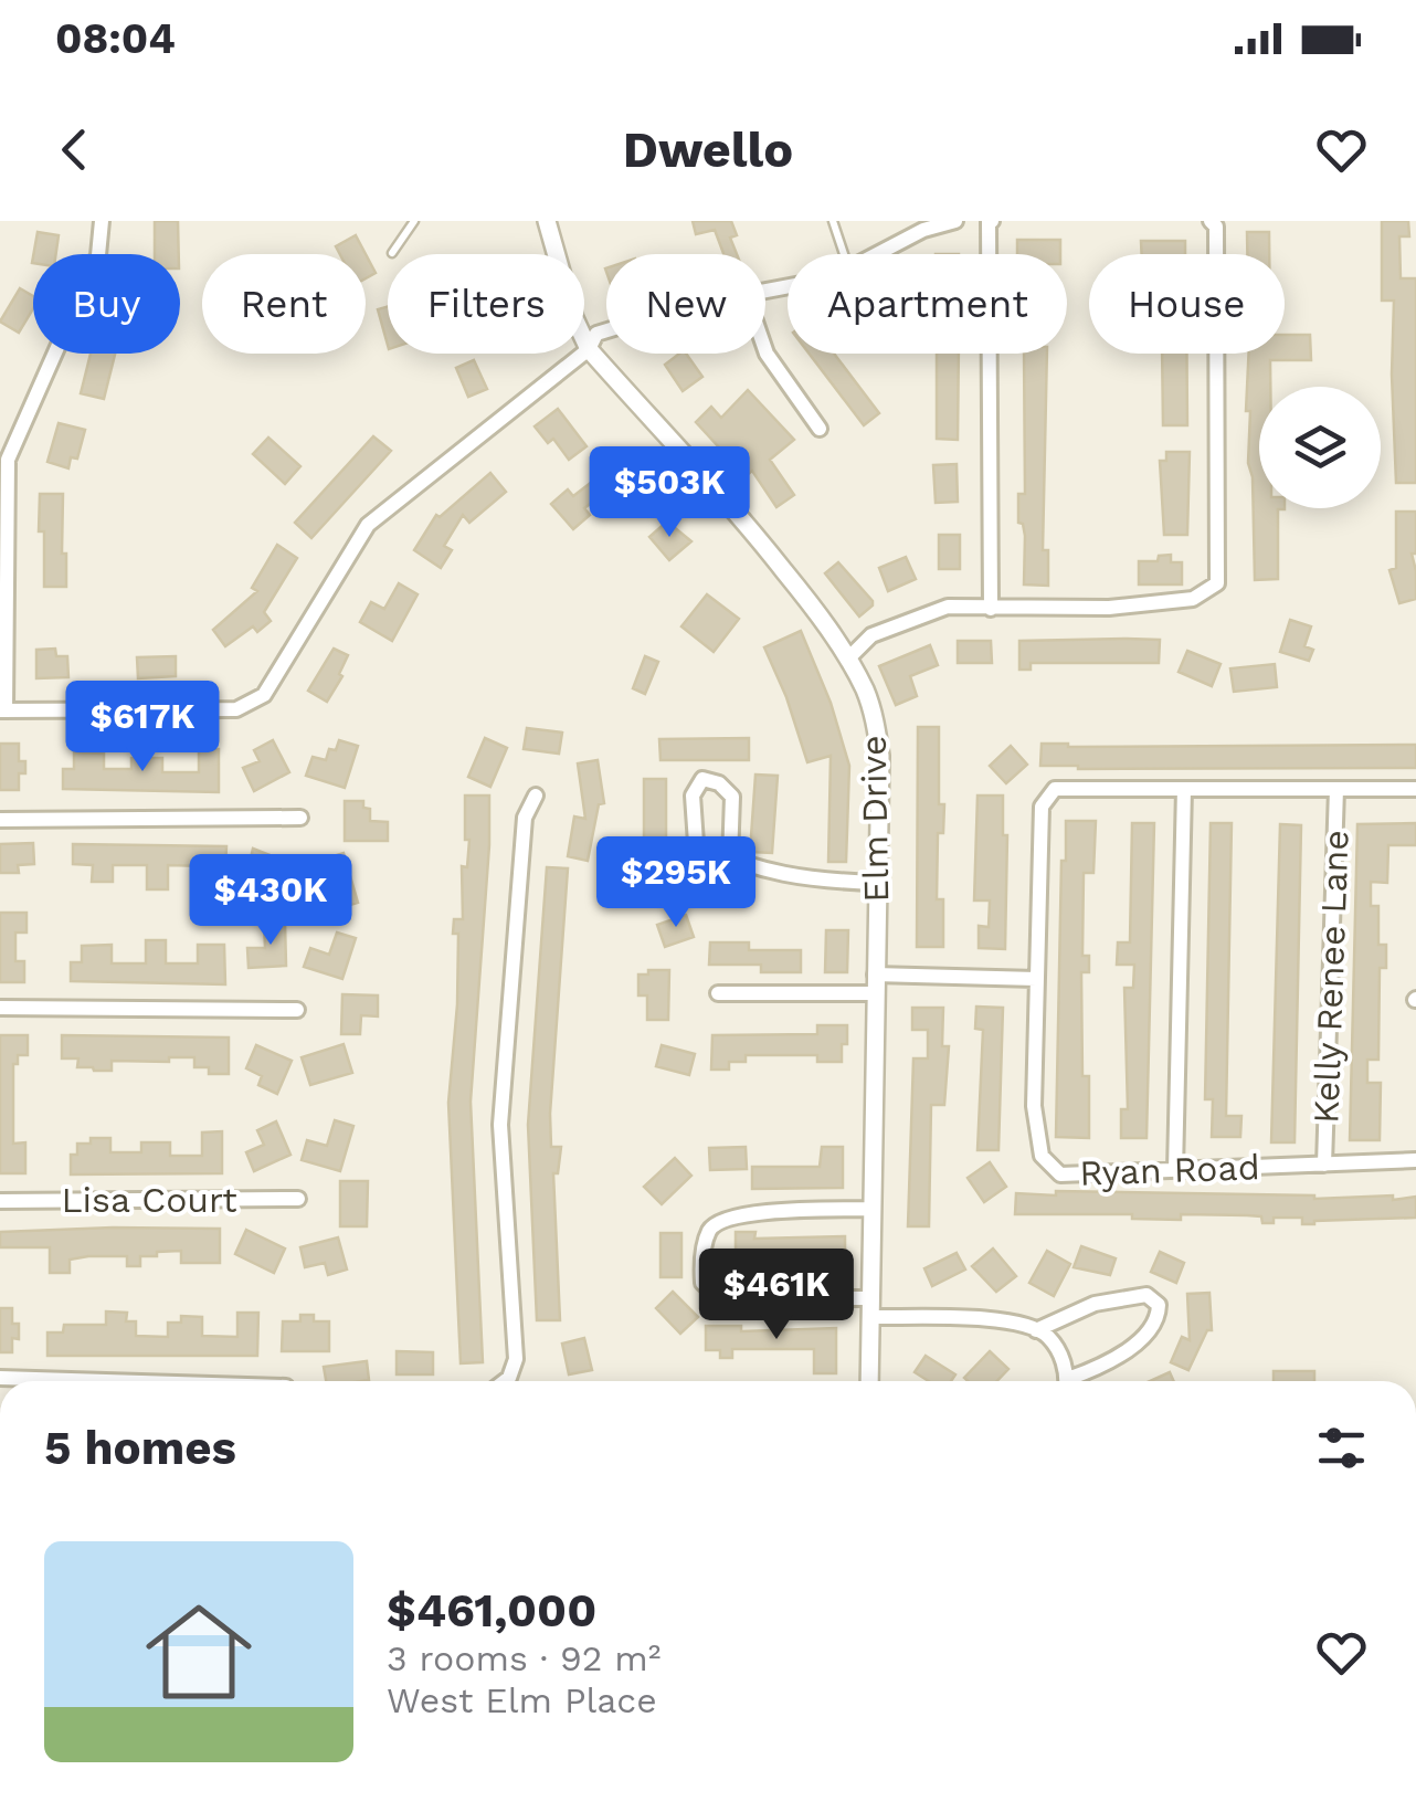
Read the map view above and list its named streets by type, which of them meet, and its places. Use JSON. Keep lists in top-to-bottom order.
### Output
{
  "streets": {
    "street": [
      "Elm Drive",
      "Kelly Renee Lane",
      "Ryan Road",
      "Lisa Court"
    ]
  },
  "crossings": [
    ["Kelly Renee Lane", "Ryan Road"]
  ],
  "page": {
    "status": "08:04",
    "header": "Dwello",
    "chip": [
      "Buy",
      "Rent",
      "Filters",
      "New",
      "Apartment",
      "House"
    ],
    "price": [
      "$503K",
      "$617K",
      "$295K",
      "$430K",
      "$461K"
    ],
    "heading": "5 homes",
    "list": [
      {
        "name": "$461,000",
        "note": "3 rooms · 92 m² · West Elm Place"
      }
    ]
  }
}
